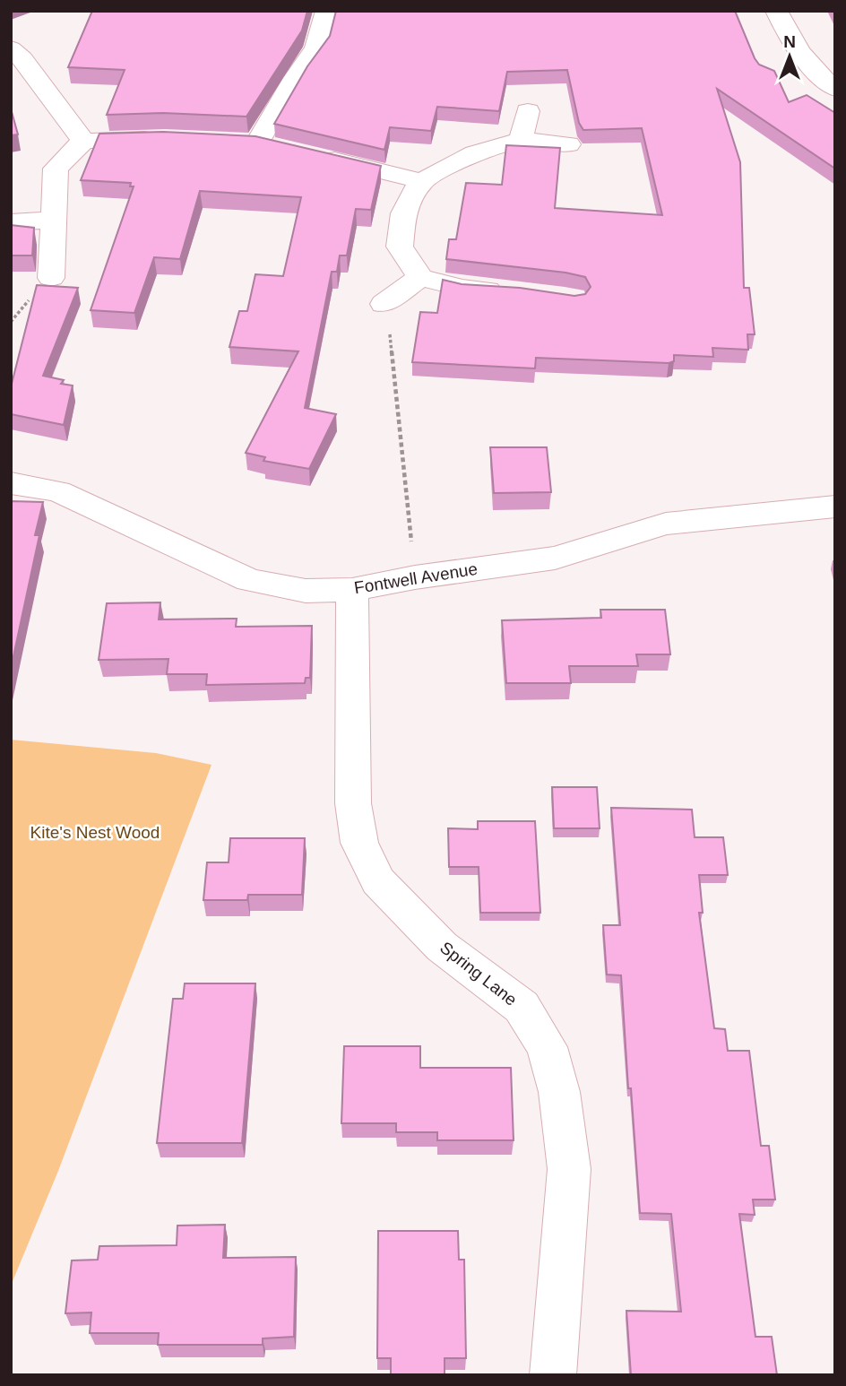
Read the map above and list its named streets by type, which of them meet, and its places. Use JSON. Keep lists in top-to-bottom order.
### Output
{
  "streets": {
    "street": ["Fontwell Avenue", "Spring Lane"]
  },
  "crossings": [
    ["Fontwell Avenue", "Spring Lane"]
  ],
  "parks": ["Kite's Nest Wood"],
  "north": "top"
}
